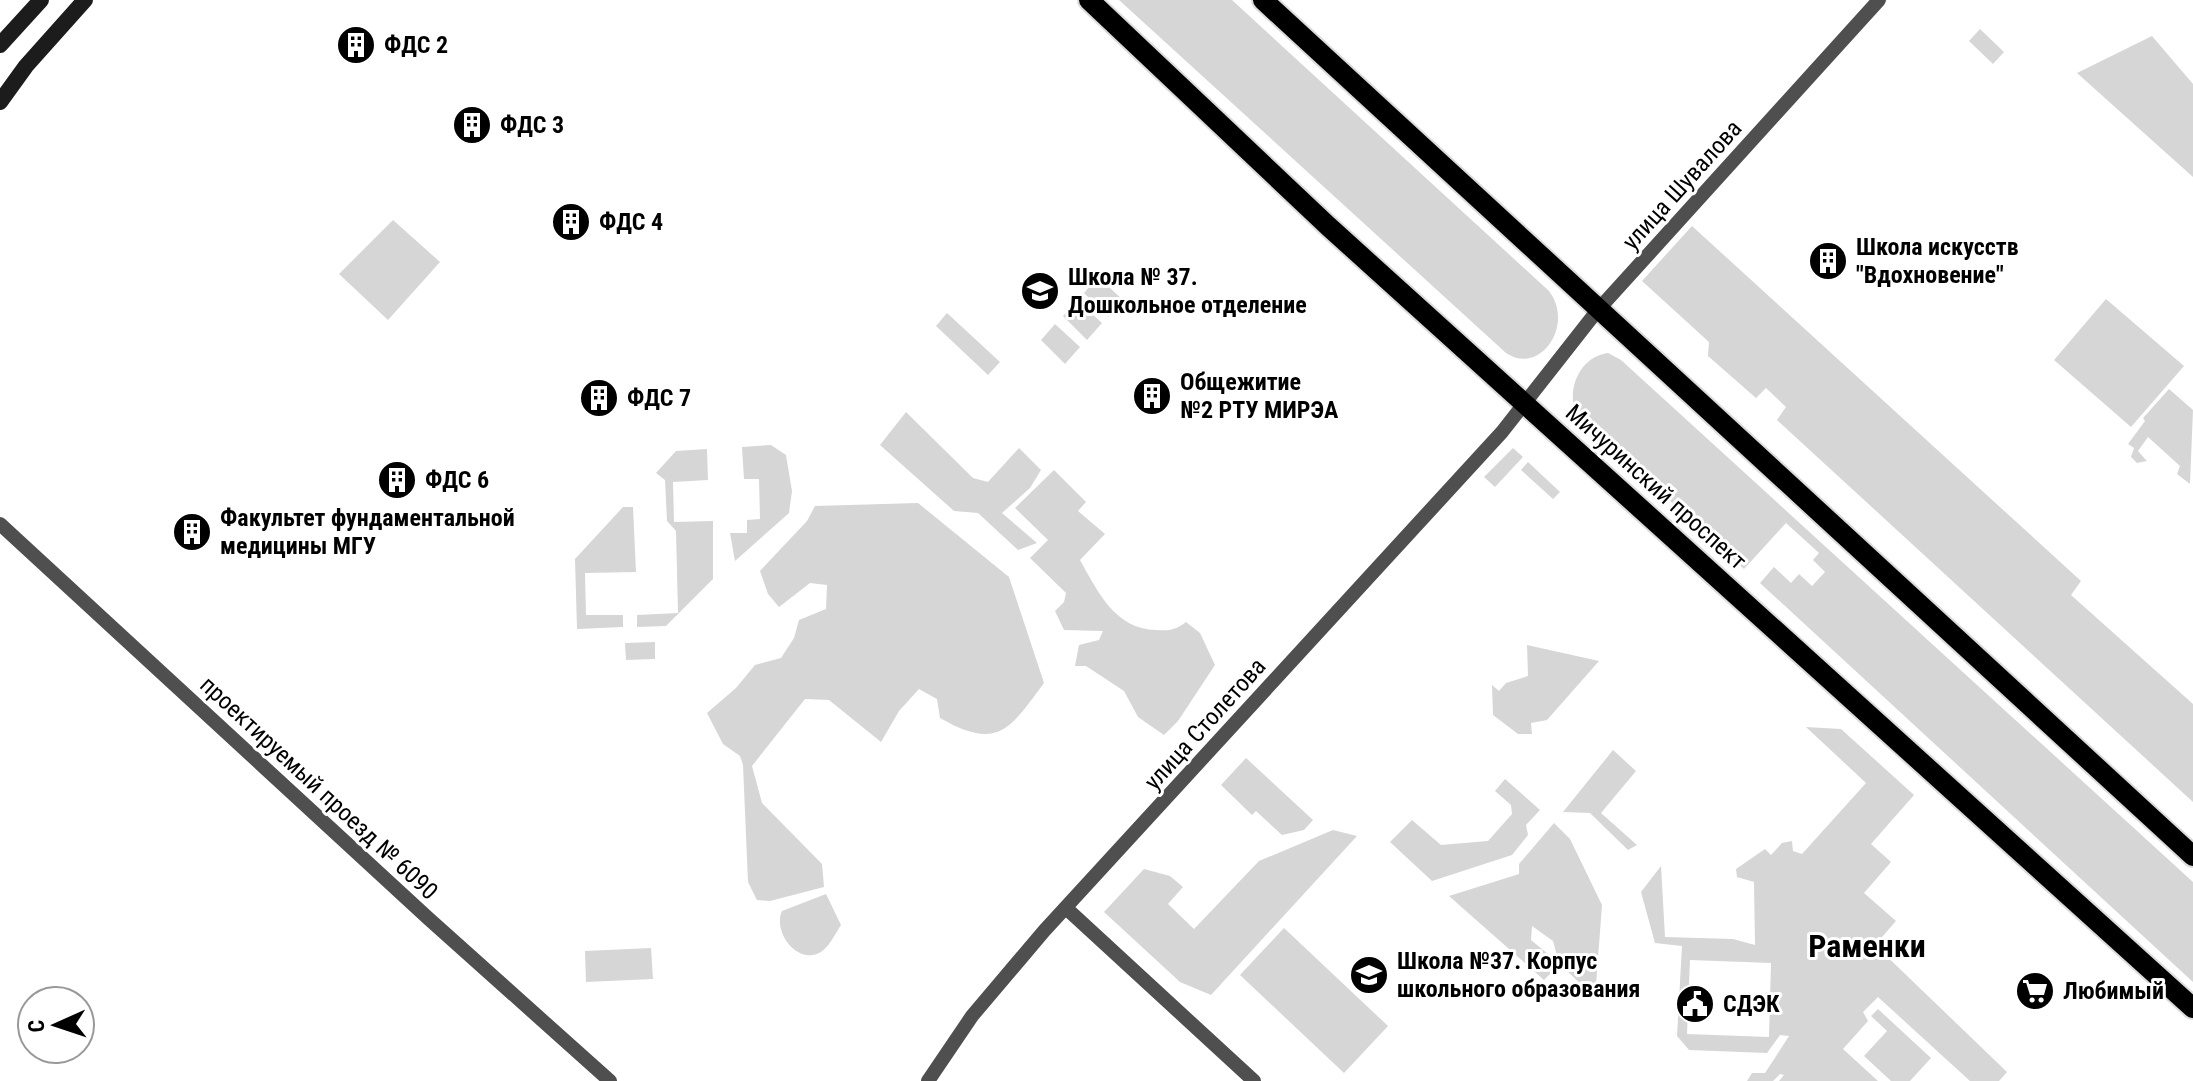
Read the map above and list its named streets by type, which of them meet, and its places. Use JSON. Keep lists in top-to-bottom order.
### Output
{
  "streets": {
    "main road": ["Мичуринский проспект"],
    "street": ["улица Шувалова", "улица Столетова", "проектируемый проезд № 6090"]
  },
  "crossings": [
    ["улица Шувалова", "Мичуринский проспект"],
    ["улица Шувалова", "улица Столетова"],
    ["Мичуринский проспект", "улица Столетова"]
  ],
  "districts": ["Раменки"],
  "places": {
    "building": [
      "ФДС 2",
      "ФДС 3",
      "ФДС 4",
      "Школа искусств \"Вдохновение\"",
      "Общежитие №2 РТУ МИРЭА",
      "ФДС 7",
      "ФДС 6",
      "Факультет фундаментальной медицины МГУ"
    ],
    "school or university": ["Школа № 37. Дошкольное отделение", "Школа №37. Корпус школьного образования"],
    "supermarket": ["Любимый"],
    "public building": ["СДЭК"]
  },
  "north": "left"
}
